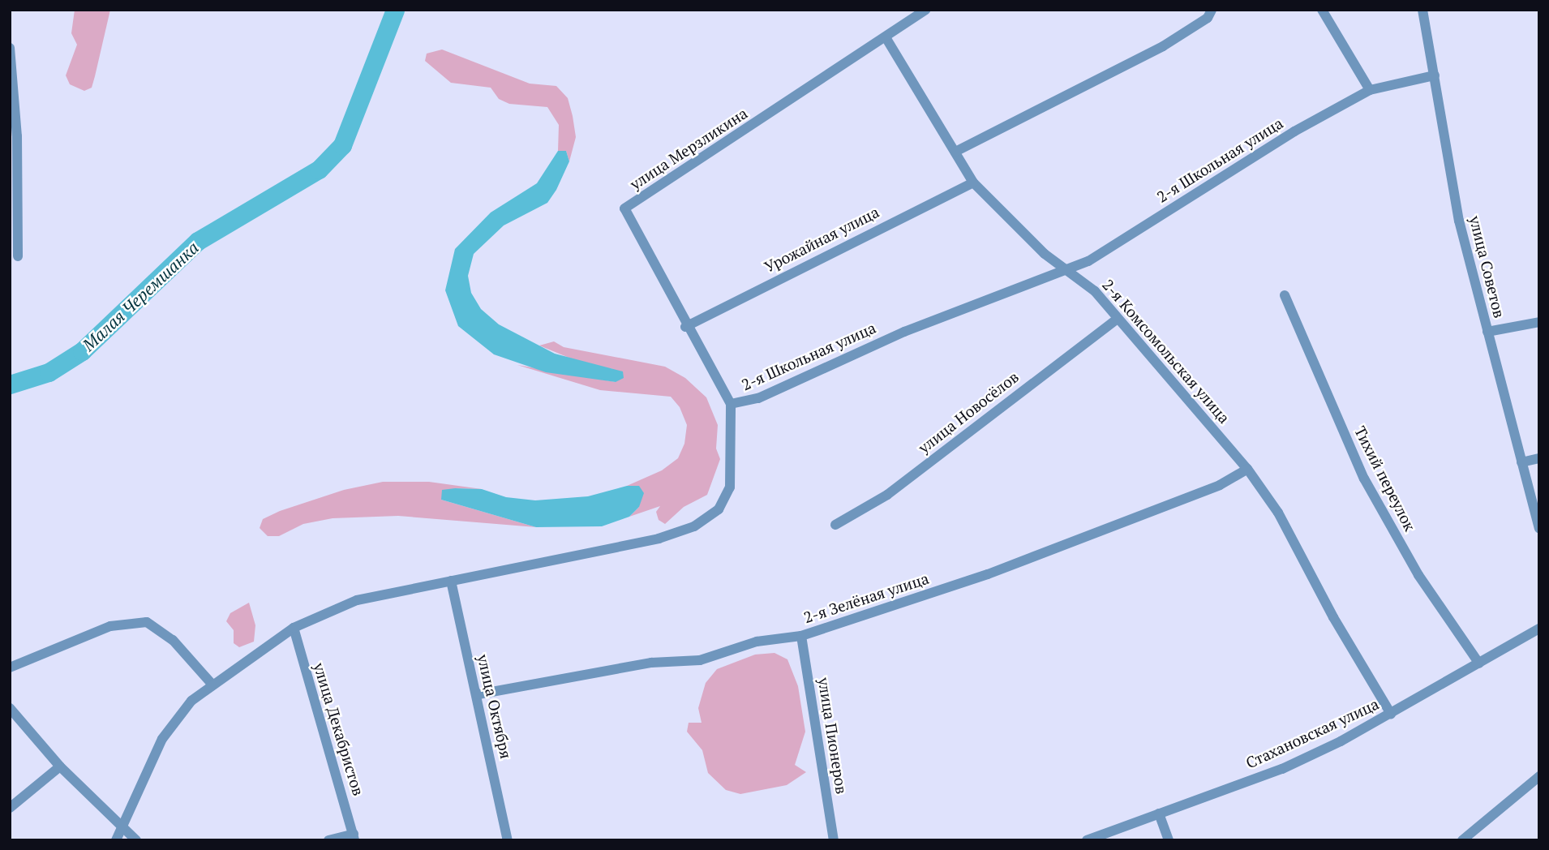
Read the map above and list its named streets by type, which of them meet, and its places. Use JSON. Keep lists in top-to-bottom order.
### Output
{
  "streets": {
    "street": [
      "улица Мерзликина",
      "2-я Школьная улица",
      "Урожайная улица",
      "улица Советов",
      "2-я Комсомольская улица",
      "улица Новосёлов",
      "Тихий переулок",
      "2-я Зелёная улица",
      "улица Октября",
      "улица Декабристов",
      "Стахановская улица",
      "улица Пионеров"
    ]
  },
  "crossings": [
    ["улица Мерзликина", "2-я Школьная улица"],
    ["улица Мерзликина", "Урожайная улица"],
    ["улица Мерзликина", "2-я Комсомольская улица"],
    ["2-я Школьная улица", "улица Советов"],
    ["2-я Школьная улица", "2-я Комсомольская улица"],
    ["2-я Школьная улица", "улица Октября"],
    ["2-я Школьная улица", "улица Декабристов"],
    ["Урожайная улица", "2-я Комсомольская улица"],
    ["2-я Комсомольская улица", "улица Новосёлов"],
    ["2-я Комсомольская улица", "2-я Зелёная улица"],
    ["2-я Комсомольская улица", "Стахановская улица"],
    ["Тихий переулок", "Стахановская улица"],
    ["2-я Зелёная улица", "улица Октября"],
    ["2-я Зелёная улица", "улица Пионеров"]
  ],
  "water": ["Малая Черемшанка"]
}
